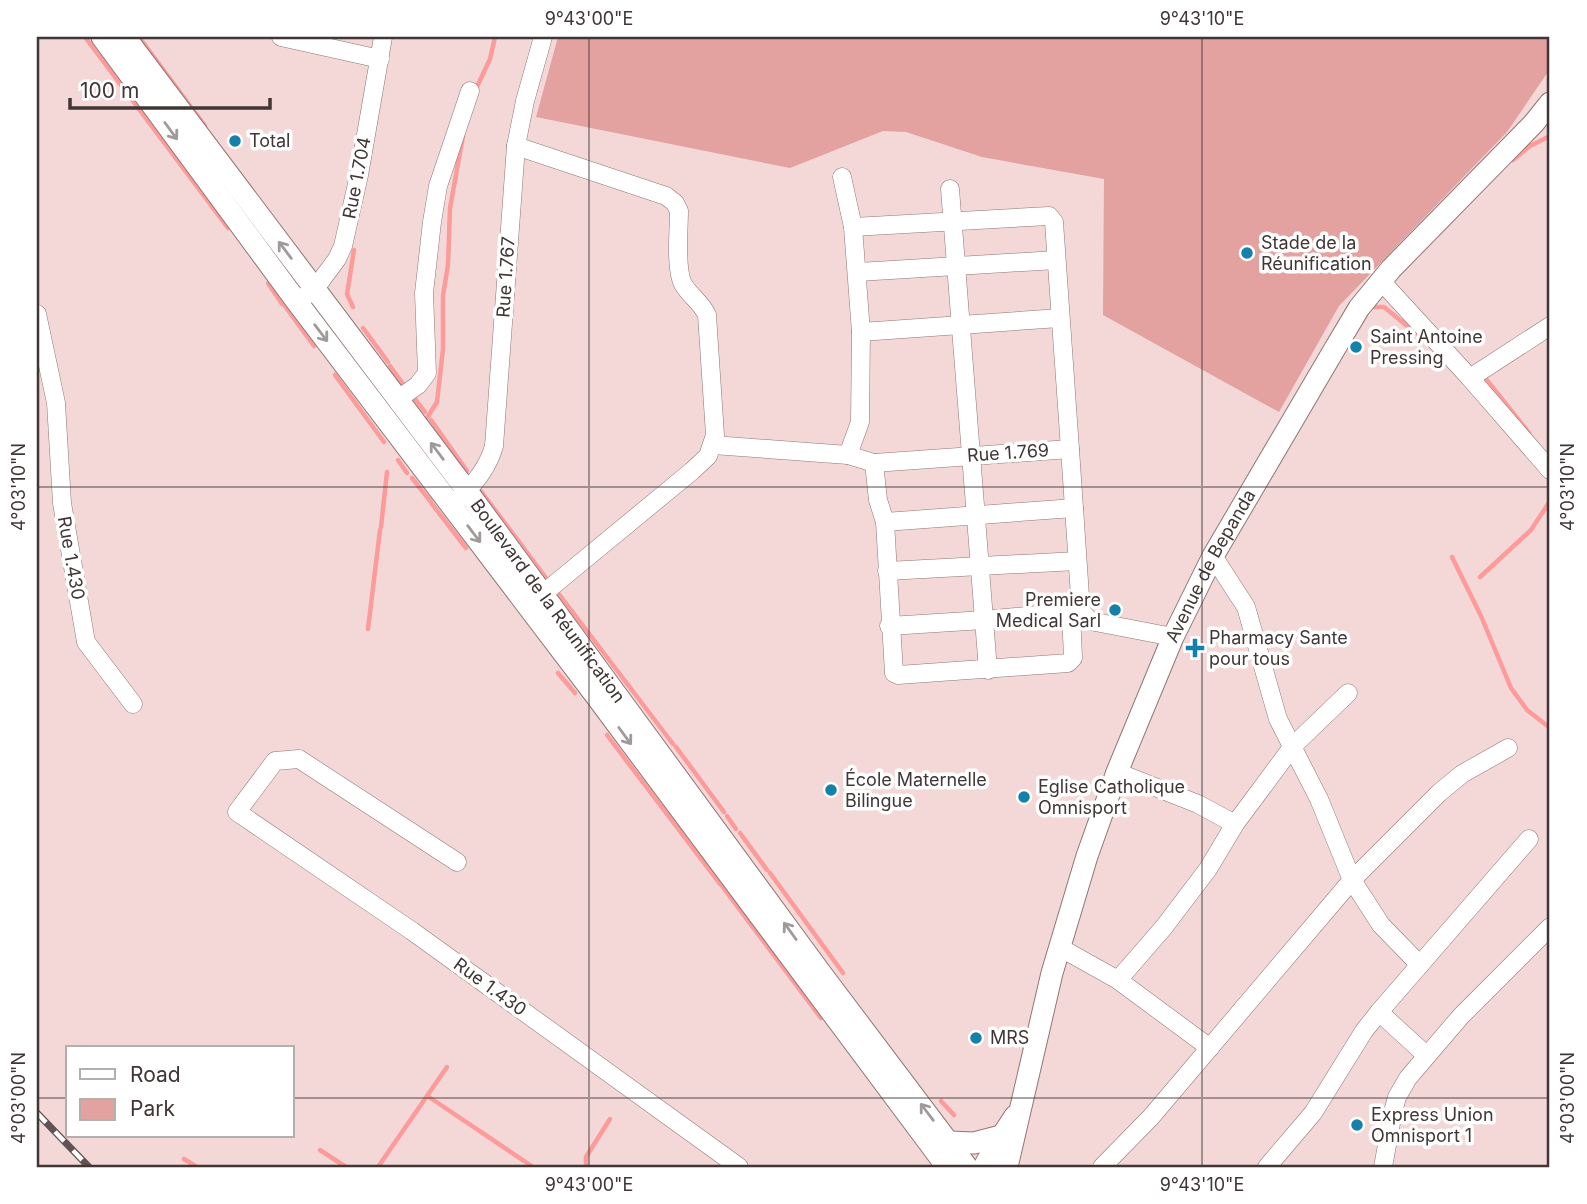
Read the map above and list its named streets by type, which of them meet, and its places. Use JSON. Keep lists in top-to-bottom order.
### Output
{
  "streets": {
    "main road": ["Avenue de Bepanda", "Boulevard de la Réunification"],
    "street": [
      "Rue 1.704",
      "Rue 1.767",
      "Rue 1.769",
      "Rue 1.430"
    ]
  },
  "crossings": [
    ["Rue 1.704", "Boulevard de la Réunification"],
    ["Rue 1.767", "Boulevard de la Réunification"]
  ],
  "places": {
    "other": [
      "Total",
      "Stade de la Réunification",
      "Saint Antoine Pressing",
      "Premiere Medical Sarl",
      "École Maternelle Bilingue",
      "Eglise Catholique Omnisport",
      "MRS",
      "Express Union Omnisport 1"
    ],
    "health": ["Pharmacy Sante pour tous"]
  },
  "legend": ["Road", "Park"],
  "scale_bar": "100 m",
  "coordinates": [
    "9°43'00\"E",
    "9°43'10\"E",
    "4°03'10\"N",
    "4°03'00\"N"
  ]
}
